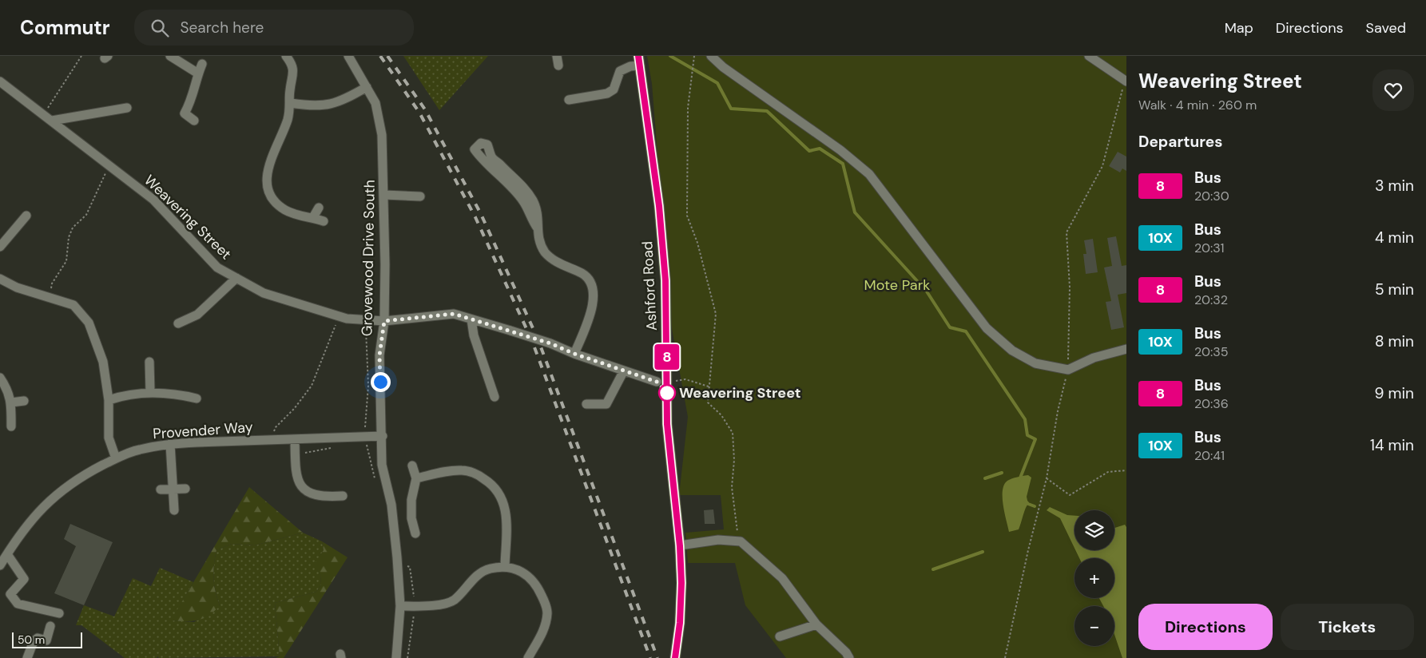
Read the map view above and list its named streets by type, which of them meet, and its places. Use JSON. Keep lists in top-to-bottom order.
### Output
{
  "streets": {
    "main road": ["Ashford Road"],
    "street": ["Weavering Street", "Grovewood Drive South", "Provender Way"]
  },
  "crossings": [
    ["Weavering Street", "Grovewood Drive South"],
    ["Grovewood Drive South", "Provender Way"]
  ],
  "parks": ["Mote Park"],
  "places": ["Weavering Street"],
  "lines": ["bus line 8"],
  "scale_bar": "50 m",
  "page": {
    "header": "Commutr",
    "search": "Search here",
    "nav": ["Map", "Directions", "Saved"],
    "on_map": "8",
    "heading": [
      ["Weavering Street", "Walk · 4 min · 260 m"],
      "Departures"
    ],
    "list": [
      {
        "mark": "8",
        "name": "Bus",
        "note": "20:30",
        "value": "3 min"
      },
      {
        "mark": "10X",
        "name": "Bus",
        "note": "20:31",
        "value": "4 min"
      },
      {
        "mark": "8",
        "name": "Bus",
        "note": "20:32",
        "value": "5 min"
      },
      {
        "mark": "10X",
        "name": "Bus",
        "note": "20:35",
        "value": "8 min"
      },
      {
        "mark": "8",
        "name": "Bus",
        "note": "20:36",
        "value": "9 min"
      },
      {
        "mark": "10X",
        "name": "Bus",
        "note": "20:41",
        "value": "14 min"
      }
    ],
    "map_buttons": ["+", "−"],
    "buttons": ["Directions", "Tickets"],
    "scale": "50 m"
  }
}
